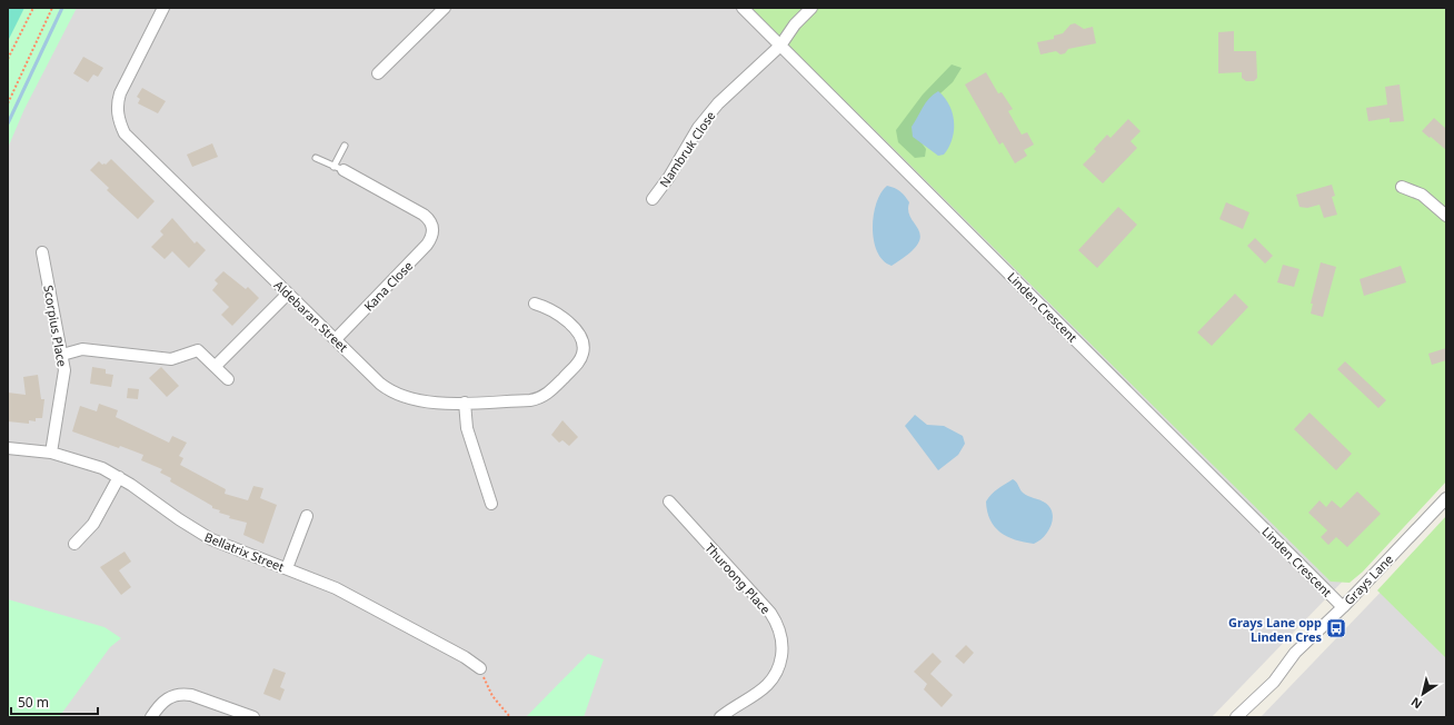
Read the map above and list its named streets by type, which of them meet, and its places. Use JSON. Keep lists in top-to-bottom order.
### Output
{
  "streets": {
    "street": [
      "Nambruk Close",
      "Kana Close",
      "Linden Crescent",
      "Aldebaran Street",
      "Scorpius Place",
      "Bellatrix Street",
      "Thuroong Place",
      "Grays Lane"
    ]
  },
  "crossings": [
    ["Nambruk Close", "Linden Crescent"],
    ["Kana Close", "Aldebaran Street"],
    ["Linden Crescent", "Grays Lane"],
    ["Scorpius Place", "Bellatrix Street"]
  ],
  "places": {
    "bus stop": ["Grays Lane opp Linden Cres"]
  },
  "scale_bar": "50 m",
  "north": "bottom left"
}
